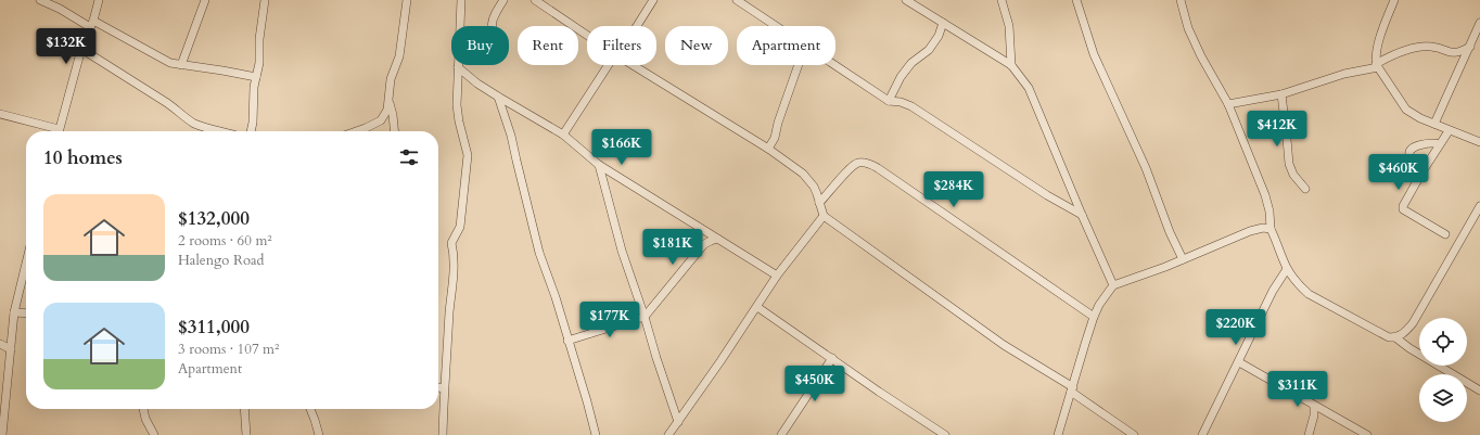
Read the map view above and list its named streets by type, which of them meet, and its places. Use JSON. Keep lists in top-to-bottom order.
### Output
{
  "page": {
    "chip": [
      "Buy",
      "Rent",
      "Filters",
      "New",
      "Apartment"
    ],
    "price": [
      "$132K",
      "$412K",
      "$166K",
      "$460K",
      "$284K",
      "$181K",
      "$177K",
      "$220K",
      "$450K",
      "$311K"
    ],
    "heading": "10 homes",
    "list": [
      {
        "name": "$132,000",
        "note": "2 rooms · 60 m² · Halengo Road"
      },
      {
        "name": "$311,000",
        "note": "3 rooms · 107 m² · Apartment"
      }
    ]
  }
}
